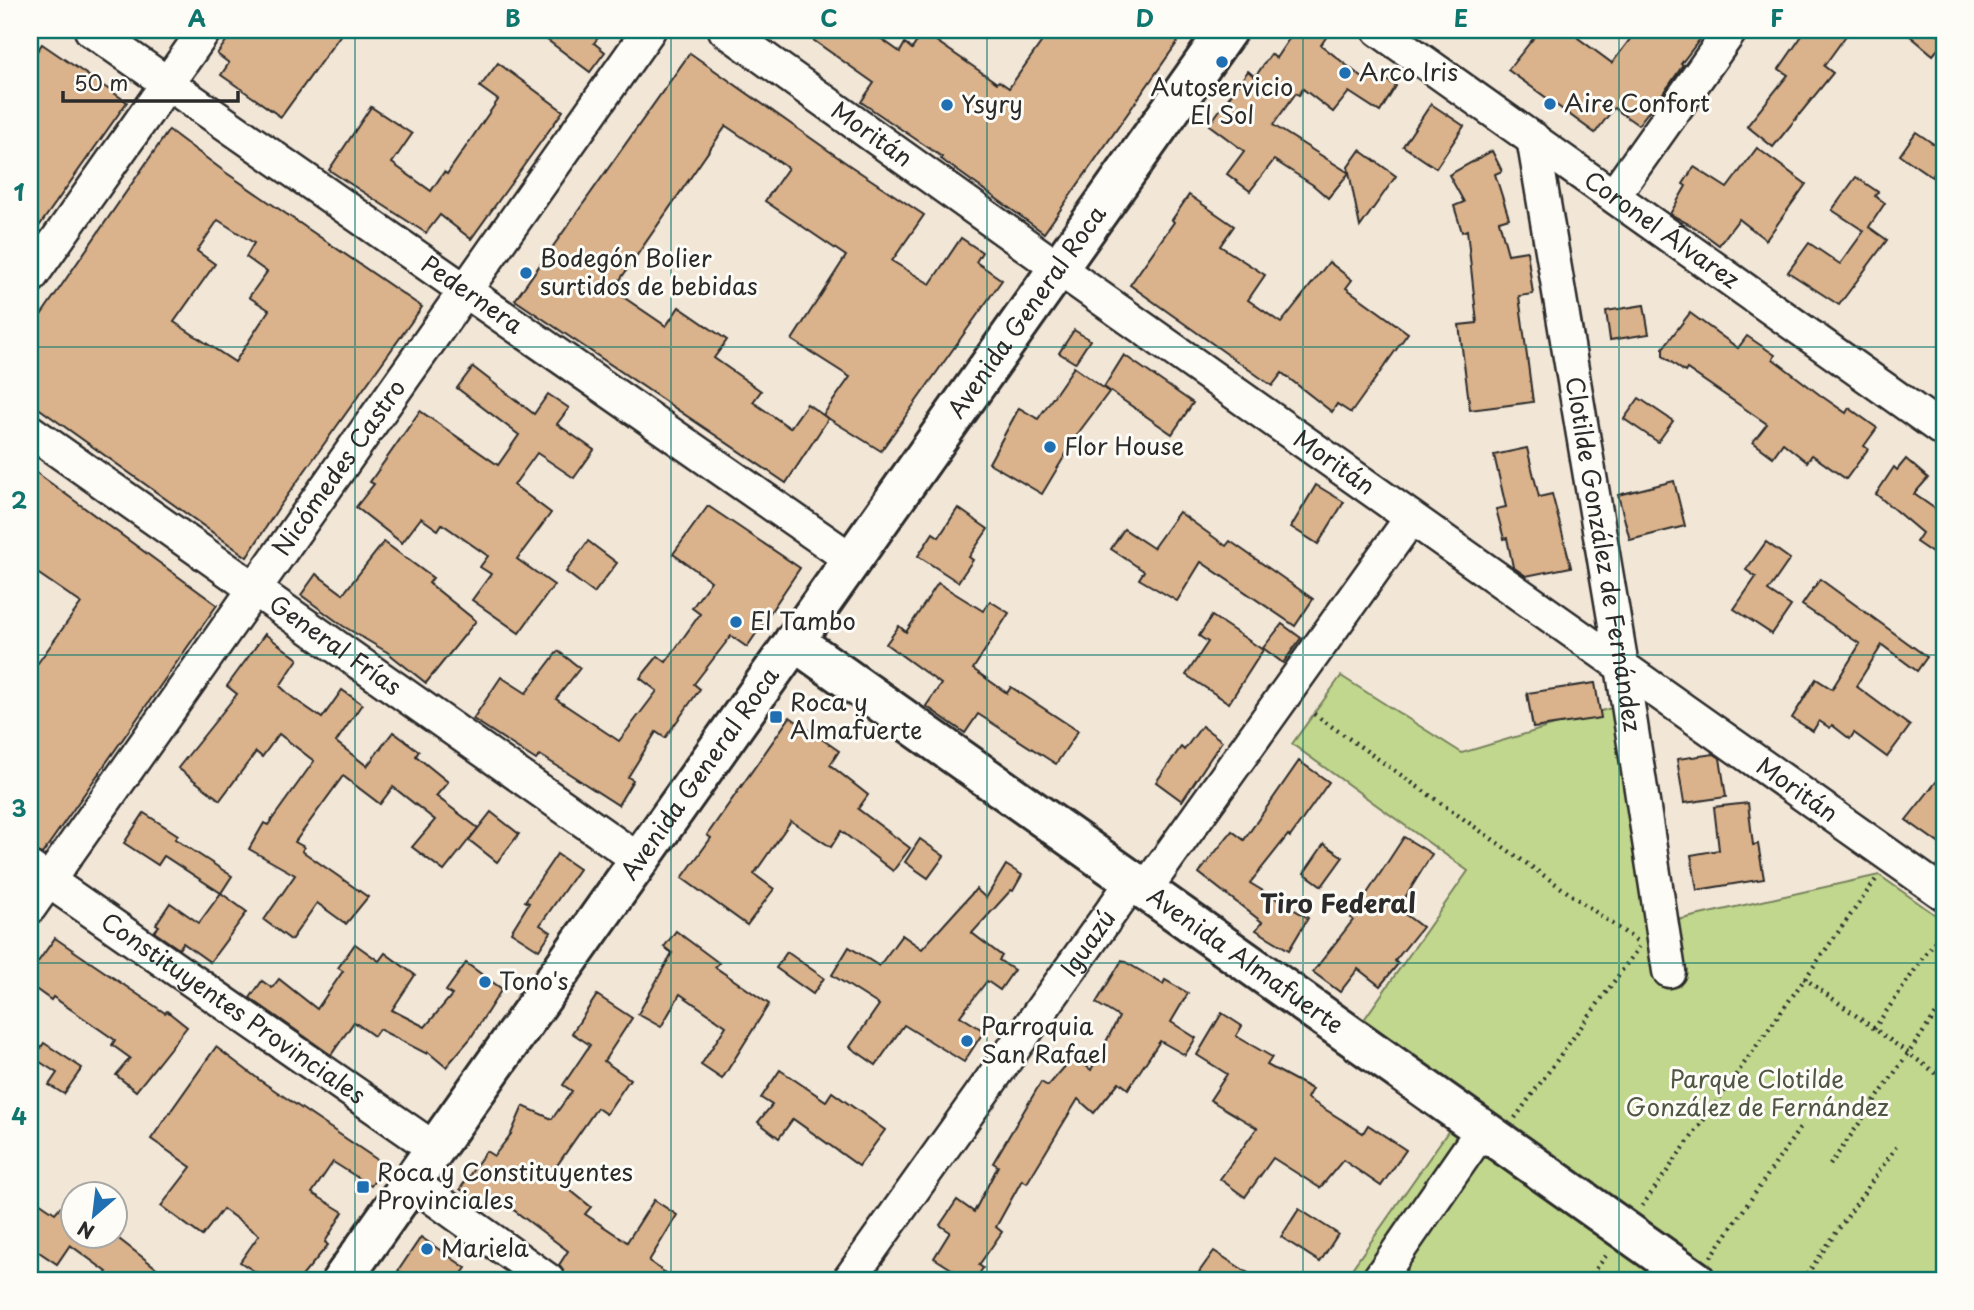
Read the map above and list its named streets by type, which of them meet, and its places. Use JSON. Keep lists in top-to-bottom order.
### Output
{
  "streets": {
    "main road": ["Avenida General Roca", "Avenida Almafuerte"],
    "street": [
      "Moritán",
      "Coronel Álvarez",
      "Pedernera",
      "Nicómedes Castro",
      "Clotilde González de Fernández",
      "General Frías",
      "Iguazú",
      "Constituyentes Provinciales"
    ]
  },
  "crossings": [
    ["Moritán", "Avenida General Roca"],
    ["Moritán", "Clotilde González de Fernández"],
    ["Moritán", "Iguazú"],
    ["Coronel Álvarez", "Clotilde González de Fernández"],
    ["Pedernera", "Avenida General Roca"],
    ["Pedernera", "Nicómedes Castro"],
    ["Avenida General Roca", "General Frías"],
    ["Avenida General Roca", "Avenida Almafuerte"],
    ["Avenida General Roca", "Constituyentes Provinciales"],
    ["Nicómedes Castro", "General Frías"],
    ["Nicómedes Castro", "Constituyentes Provinciales"],
    ["Iguazú", "Avenida Almafuerte"]
  ],
  "districts": ["Tiro Federal"],
  "parks": ["Parque Clotilde González de Fernández"],
  "places": {
    "other": [
      "Autoservicio El Sol",
      "Arco Iris",
      "Aire Confort",
      "Ysyry",
      "Bodegón Bolier surtidos de bebidas",
      "Flor House",
      "El Tambo",
      "Tono's",
      "Parroquia San Rafael",
      "Mariela"
    ],
    "transit": ["Roca y Almafuerte", "Roca y Constituyentes Provinciales"]
  },
  "scale_bar": "50 m",
  "north": "bottom left",
  "grid": {
    "columns": [
      "A",
      "B",
      "C",
      "D",
      "E",
      "F"
    ],
    "rows": [
      "1",
      "2",
      "3",
      "4"
    ]
  }
}
